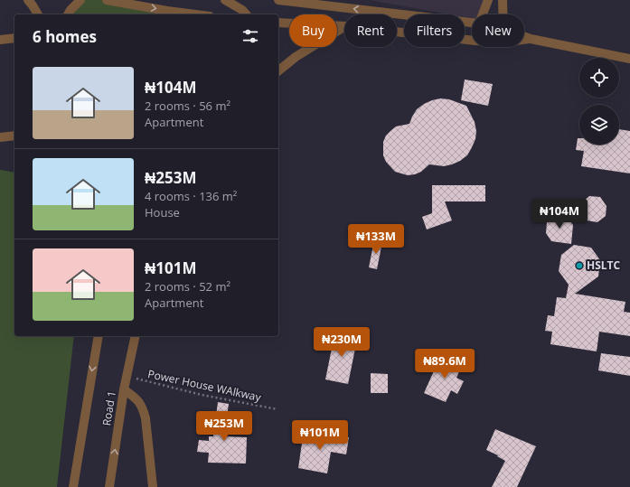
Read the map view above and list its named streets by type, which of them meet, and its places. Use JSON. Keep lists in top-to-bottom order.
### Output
{
  "streets": {
    "street": ["Road 1"],
    "path": ["Power House WAlkway"]
  },
  "crossings": [
    ["Power House WAlkway", "Road 1"]
  ],
  "places": ["HSLTC"],
  "page": {
    "chip": [
      "Buy",
      "Rent",
      "Filters",
      "New"
    ],
    "heading": "6 homes",
    "list": [
      {
        "name": "₦104M",
        "note": "2 rooms · 56 m² · Apartment"
      },
      {
        "name": "₦253M",
        "note": "4 rooms · 136 m² · House"
      },
      {
        "name": "₦101M",
        "note": "2 rooms · 52 m² · Apartment"
      }
    ],
    "price": [
      "₦104M",
      "₦133M",
      "₦230M",
      "₦89.6M",
      "₦253M",
      "₦101M"
    ]
  }
}
